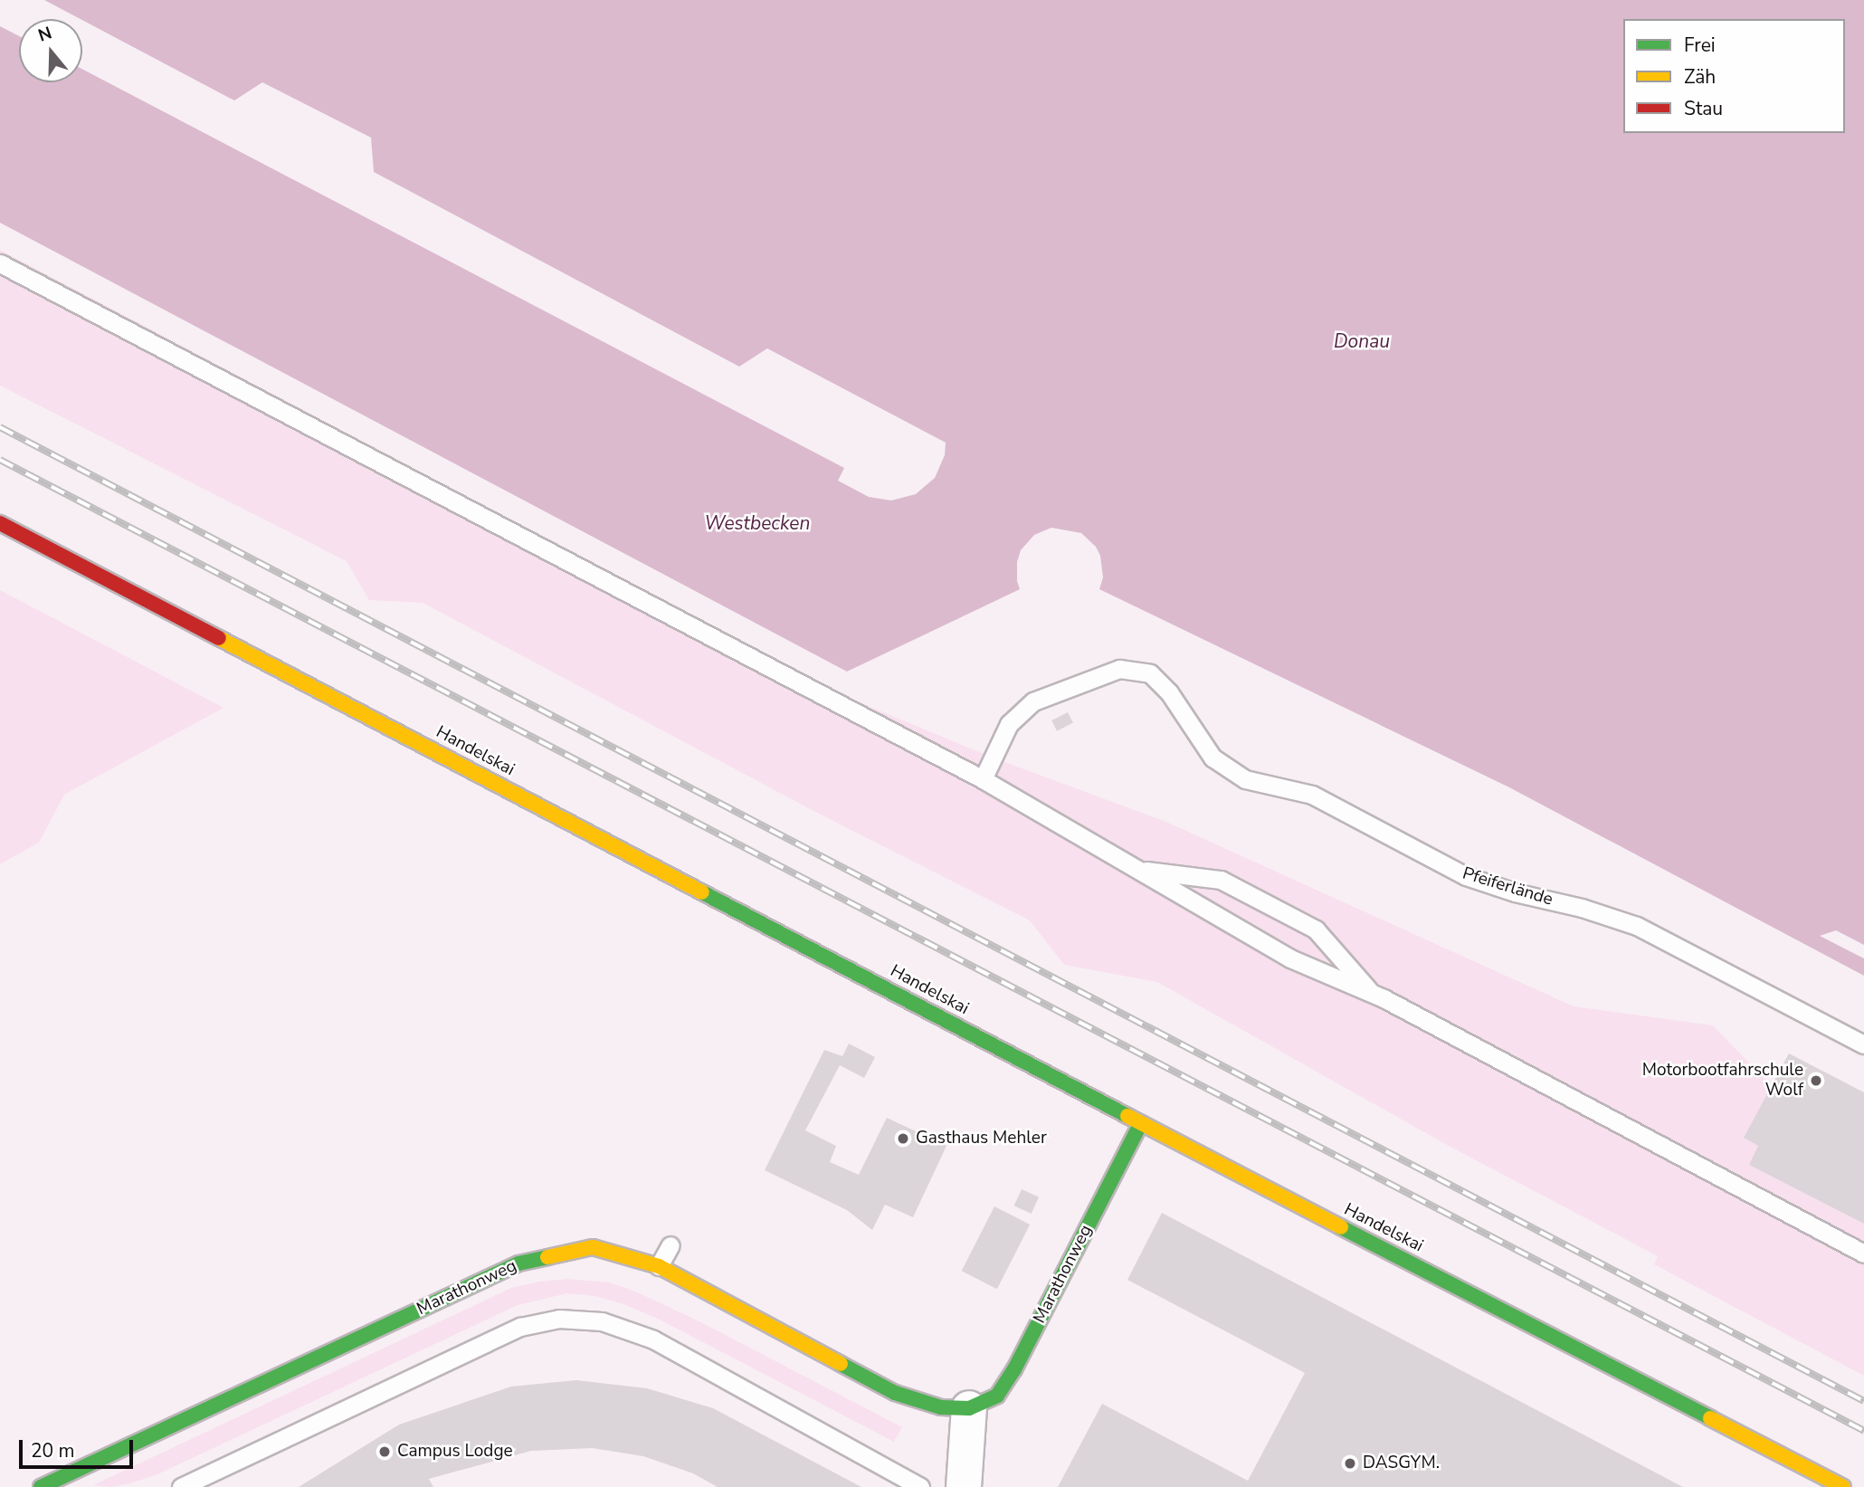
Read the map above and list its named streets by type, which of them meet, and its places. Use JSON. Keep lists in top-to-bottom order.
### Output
{
  "streets": {
    "main road": ["Handelskai", "Marathonweg"],
    "lane": ["Pfeiferlände"]
  },
  "crossings": [
    ["Handelskai", "Marathonweg"]
  ],
  "water": ["Donau", "Westbecken"],
  "places": [
    "Motorbootfahrschule Wolf",
    "Gasthaus Mehler",
    "Campus Lodge",
    "DASGYM."
  ],
  "legend": ["Frei", "Zäh", "Stau"],
  "scale_bar": "20 m",
  "north": "top"
}
